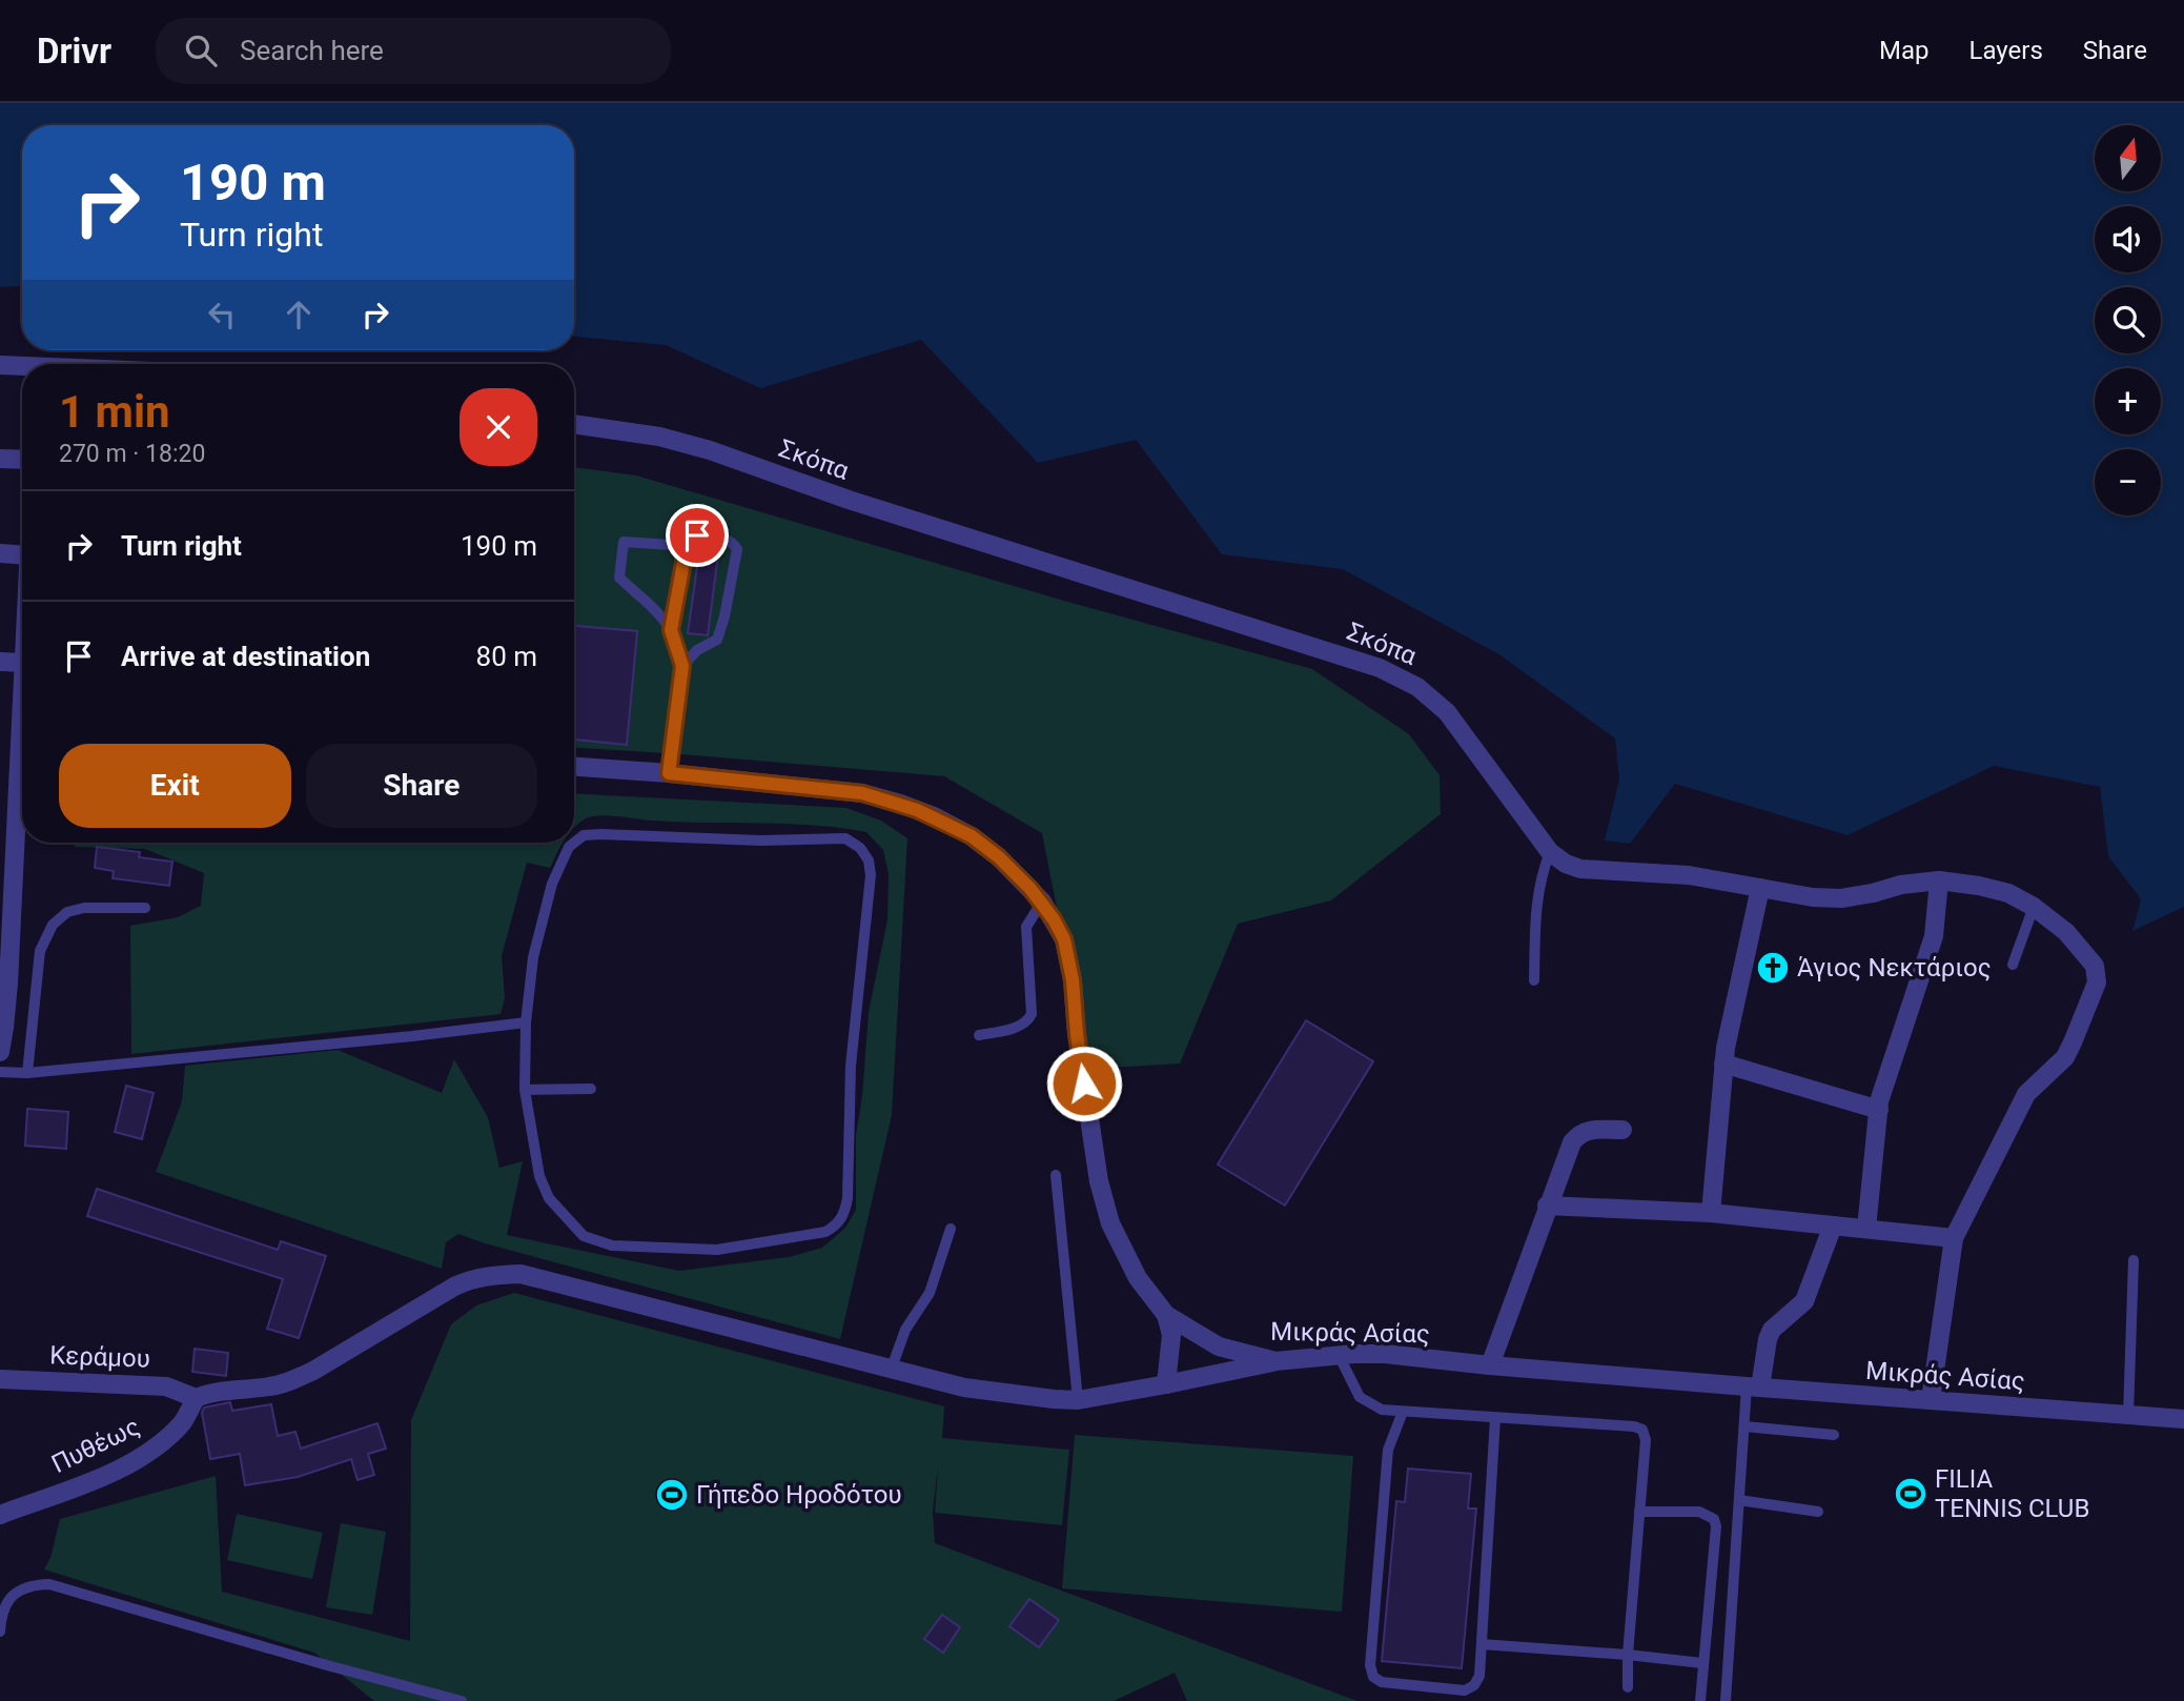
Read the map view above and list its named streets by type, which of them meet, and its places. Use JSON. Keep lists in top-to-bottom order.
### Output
{
  "streets": {
    "street": [
      "Σκόπα",
      "Μικράς Ασίας",
      "Κεράμου",
      "Πυθέως"
    ]
  },
  "crossings": [
    ["Κεράμου", "Πυθέως"]
  ],
  "places": {
    "church": ["Άγιος Νεκτάριος"],
    "sports": ["FILIA TENNIS CLUB", "Γήπεδο Ηροδότου"]
  },
  "north": "top",
  "page": {
    "header": "Drivr",
    "search": "Search here",
    "nav": ["Map", "Layers", "Share"],
    "map_buttons": ["+", "−"],
    "turn": ["190 m", "Turn right"],
    "heading": ["1 min", "270 m · 18:20"],
    "list": [
      {
        "name": "Turn right",
        "value": "190 m"
      },
      {
        "name": "Arrive at destination",
        "value": "80 m"
      }
    ],
    "buttons": ["Exit", "Share"]
  }
}
